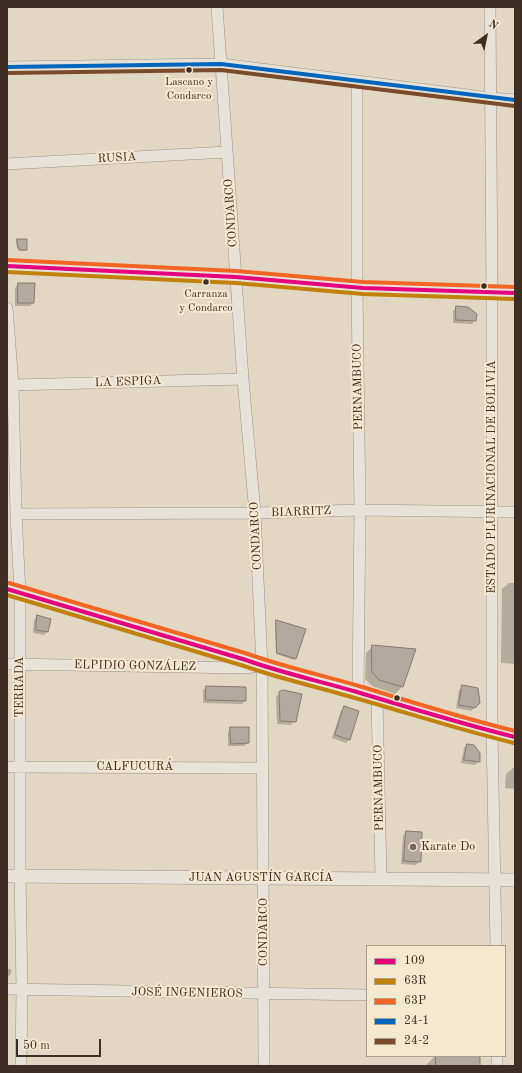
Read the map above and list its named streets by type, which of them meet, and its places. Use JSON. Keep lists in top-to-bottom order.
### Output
{
  "streets": {
    "street": [
      "RUSIA",
      "CONDARCO",
      "LA ESPIGA",
      "PERNAMBUCO",
      "ESTADO PLURINACIONAL DE BOLIVIA",
      "BIARRITZ",
      "ELPIDIO GONZÁLEZ",
      "TERRADA",
      "CALFUCURÁ",
      "JUAN AGUSTÍN GARCÍA",
      "JOSÉ INGENIEROS"
    ]
  },
  "crossings": [
    ["RUSIA", "CONDARCO"],
    ["CONDARCO", "LA ESPIGA"],
    ["CONDARCO", "BIARRITZ"],
    ["CONDARCO", "ELPIDIO GONZÁLEZ"],
    ["CONDARCO", "CALFUCURÁ"],
    ["CONDARCO", "JUAN AGUSTÍN GARCÍA"],
    ["CONDARCO", "JOSÉ INGENIEROS"],
    ["LA ESPIGA", "TERRADA"],
    ["PERNAMBUCO", "BIARRITZ"],
    ["PERNAMBUCO", "JUAN AGUSTÍN GARCÍA"],
    ["ESTADO PLURINACIONAL DE BOLIVIA", "BIARRITZ"],
    ["ESTADO PLURINACIONAL DE BOLIVIA", "JUAN AGUSTÍN GARCÍA"],
    ["BIARRITZ", "TERRADA"],
    ["ELPIDIO GONZÁLEZ", "TERRADA"],
    ["TERRADA", "CALFUCURÁ"],
    ["TERRADA", "JUAN AGUSTÍN GARCÍA"],
    ["TERRADA", "JOSÉ INGENIEROS"]
  ],
  "places": ["Lascano y Condarco", "Carranza y Condarco", "Karate Do"],
  "lines": [
    "transit line 24-1",
    "transit line 24-2",
    "transit line 63P",
    "transit line 109",
    "transit line 63R"
  ],
  "legend": [
    "109",
    "63R",
    "63P",
    "24-1",
    "24-2"
  ],
  "scale_bar": "50 m",
  "north": "top right"
}
